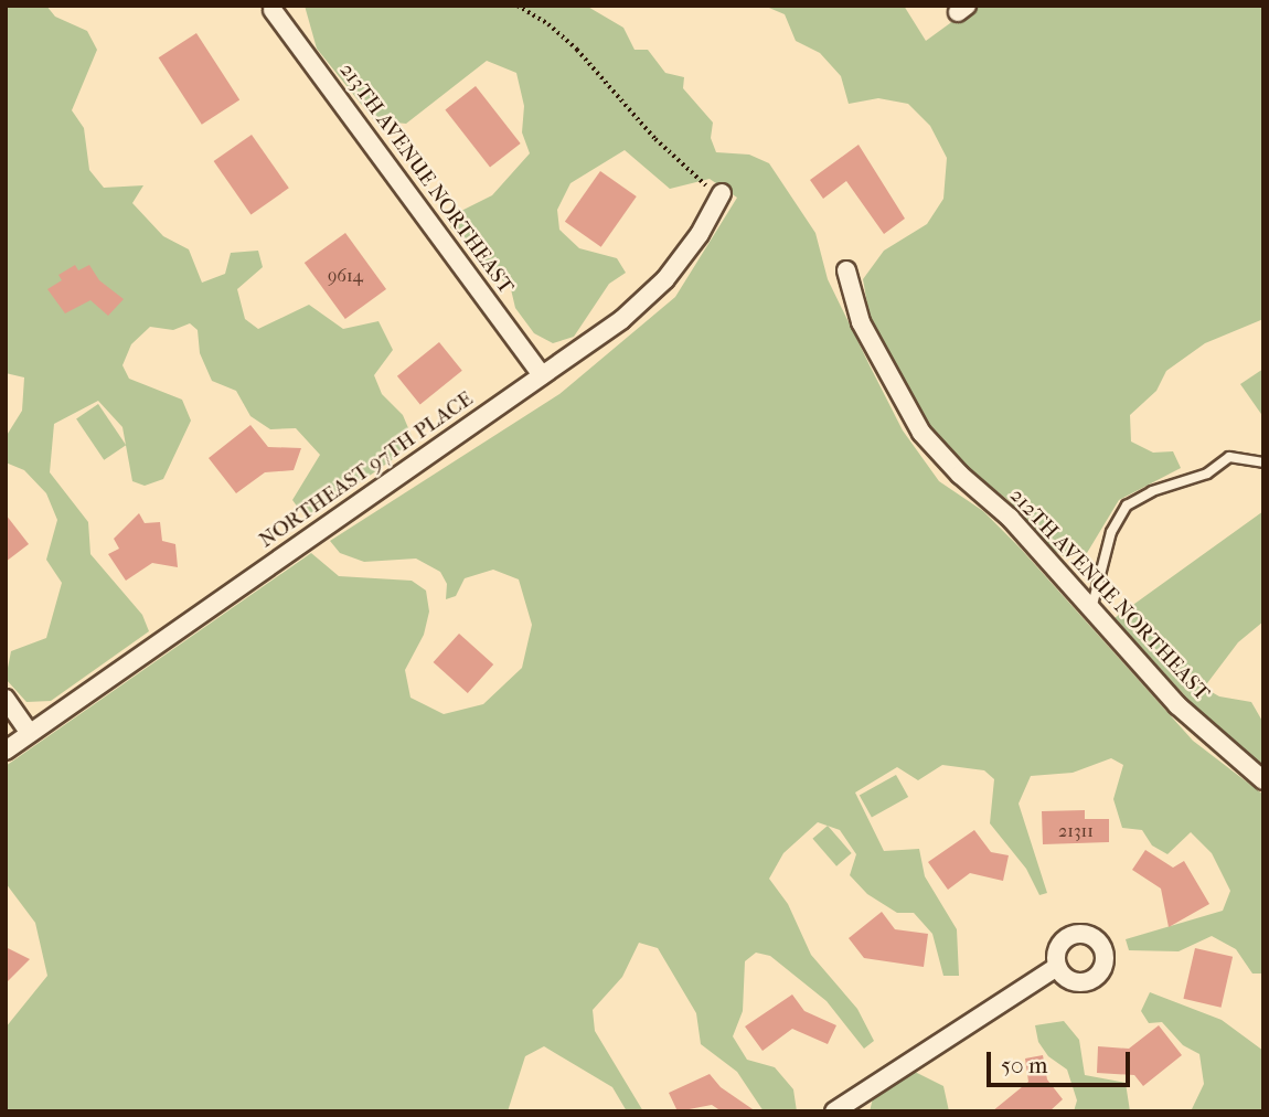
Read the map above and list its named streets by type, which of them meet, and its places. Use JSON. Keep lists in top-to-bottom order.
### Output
{
  "streets": {
    "street": ["213TH AVENUE NORTHEAST", "NORTHEAST 97TH PLACE", "212TH AVENUE NORTHEAST"]
  },
  "crossings": [
    ["213TH AVENUE NORTHEAST", "NORTHEAST 97TH PLACE"]
  ],
  "house_numbers": ["9614", "21311"],
  "scale_bar": "50 m"
}
